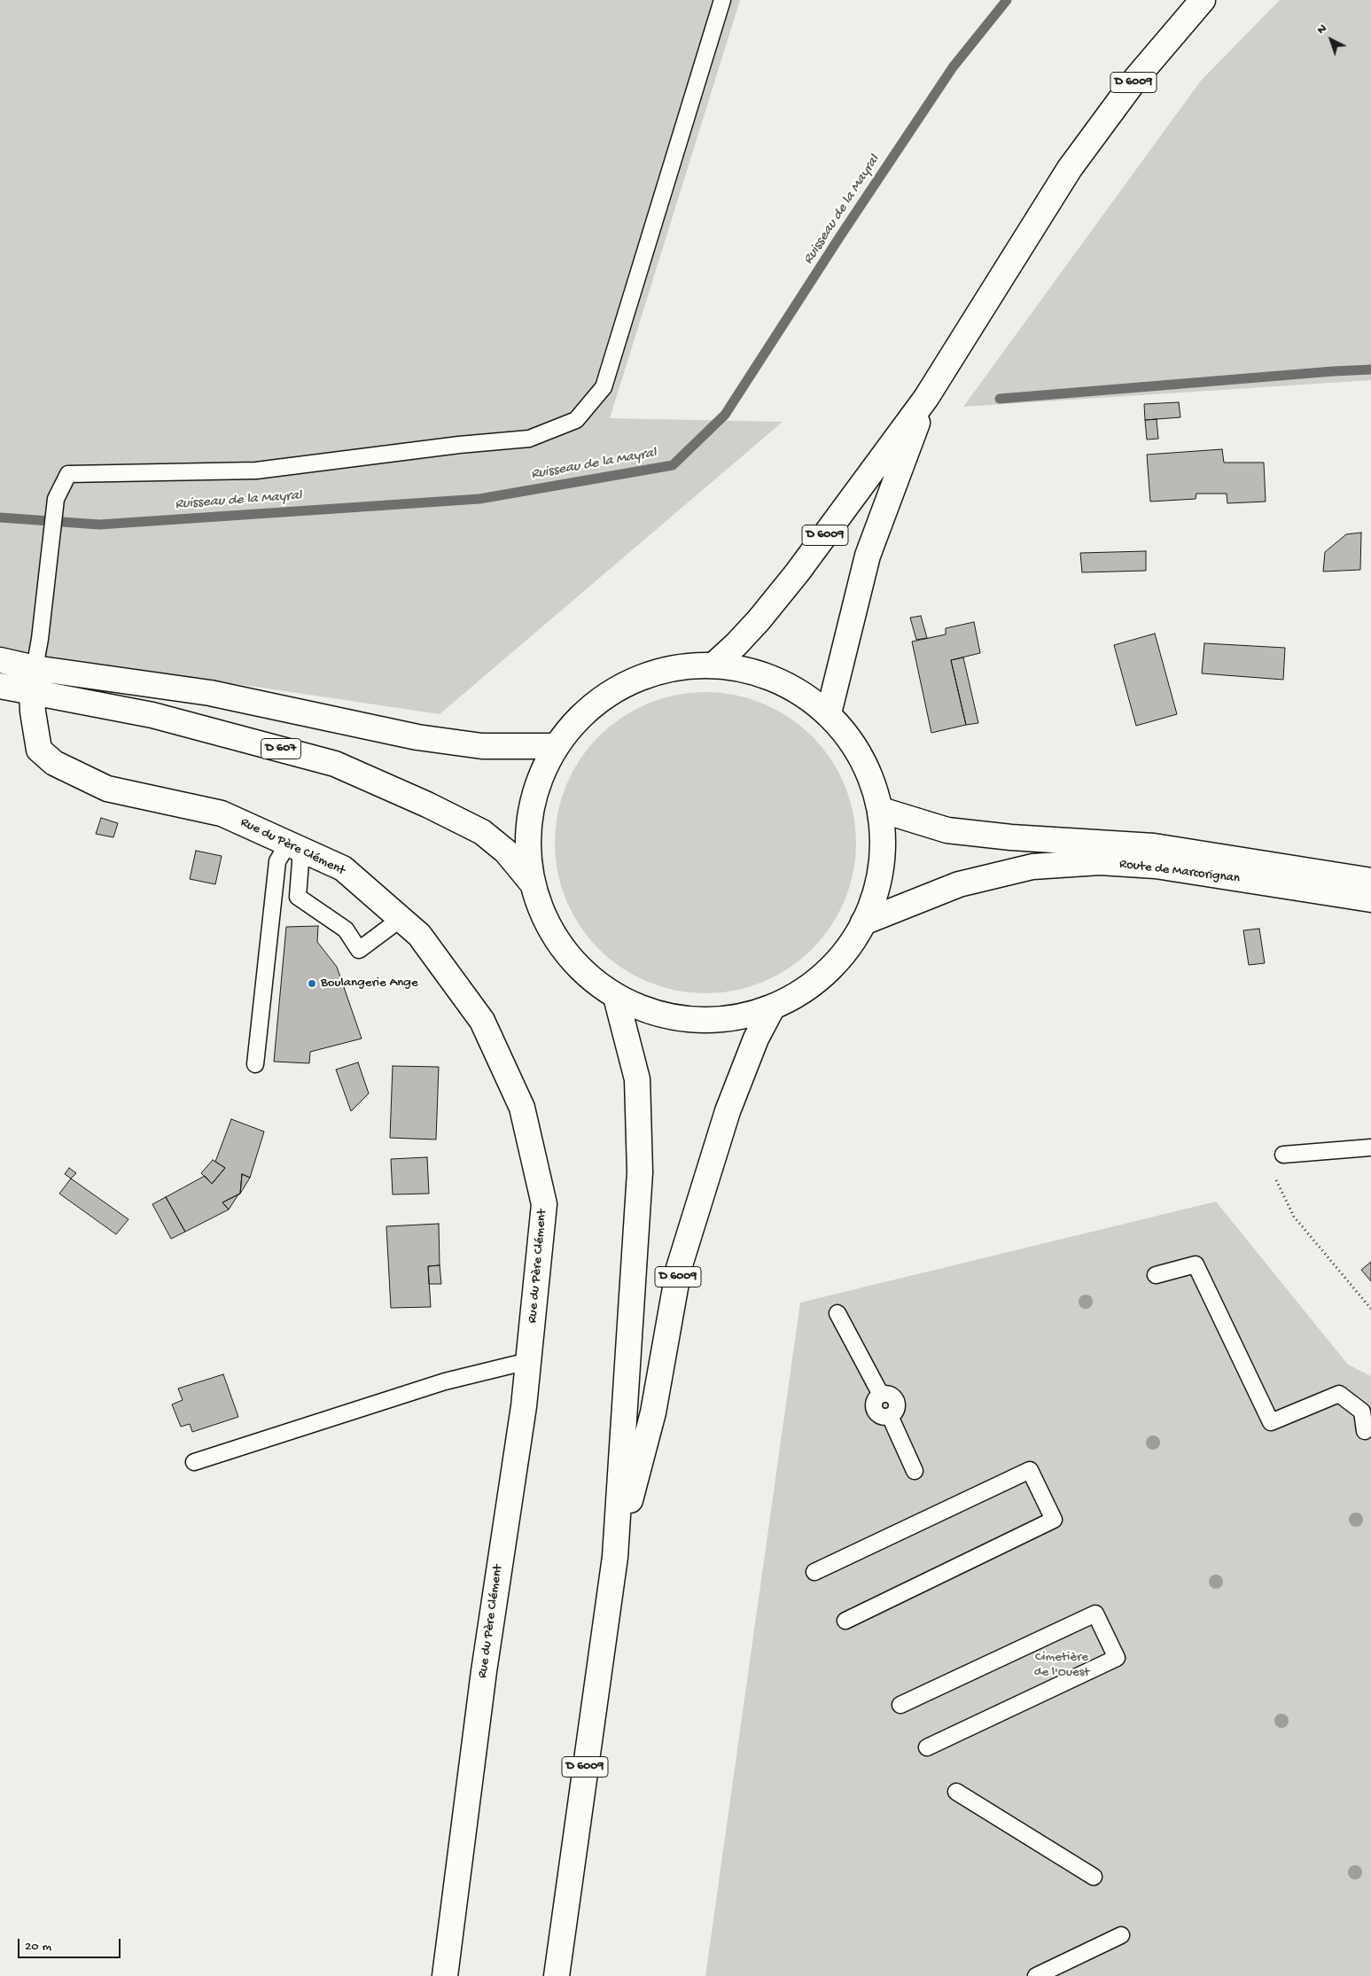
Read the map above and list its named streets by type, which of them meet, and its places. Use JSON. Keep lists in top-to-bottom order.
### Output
{
  "streets": {
    "main road": [
      "D 6009",
      "D 607",
      "Rue du Père Clément",
      "Route de Marcorignan"
    ]
  },
  "crossings": [
    ["D 607", "Rue du Père Clément"]
  ],
  "water": ["Ruisseau de la Mayral"],
  "parks": ["Cimetière de l'Ouest"],
  "places": ["Boulangerie Ange"],
  "scale_bar": "20 m",
  "north": "top left"
}
